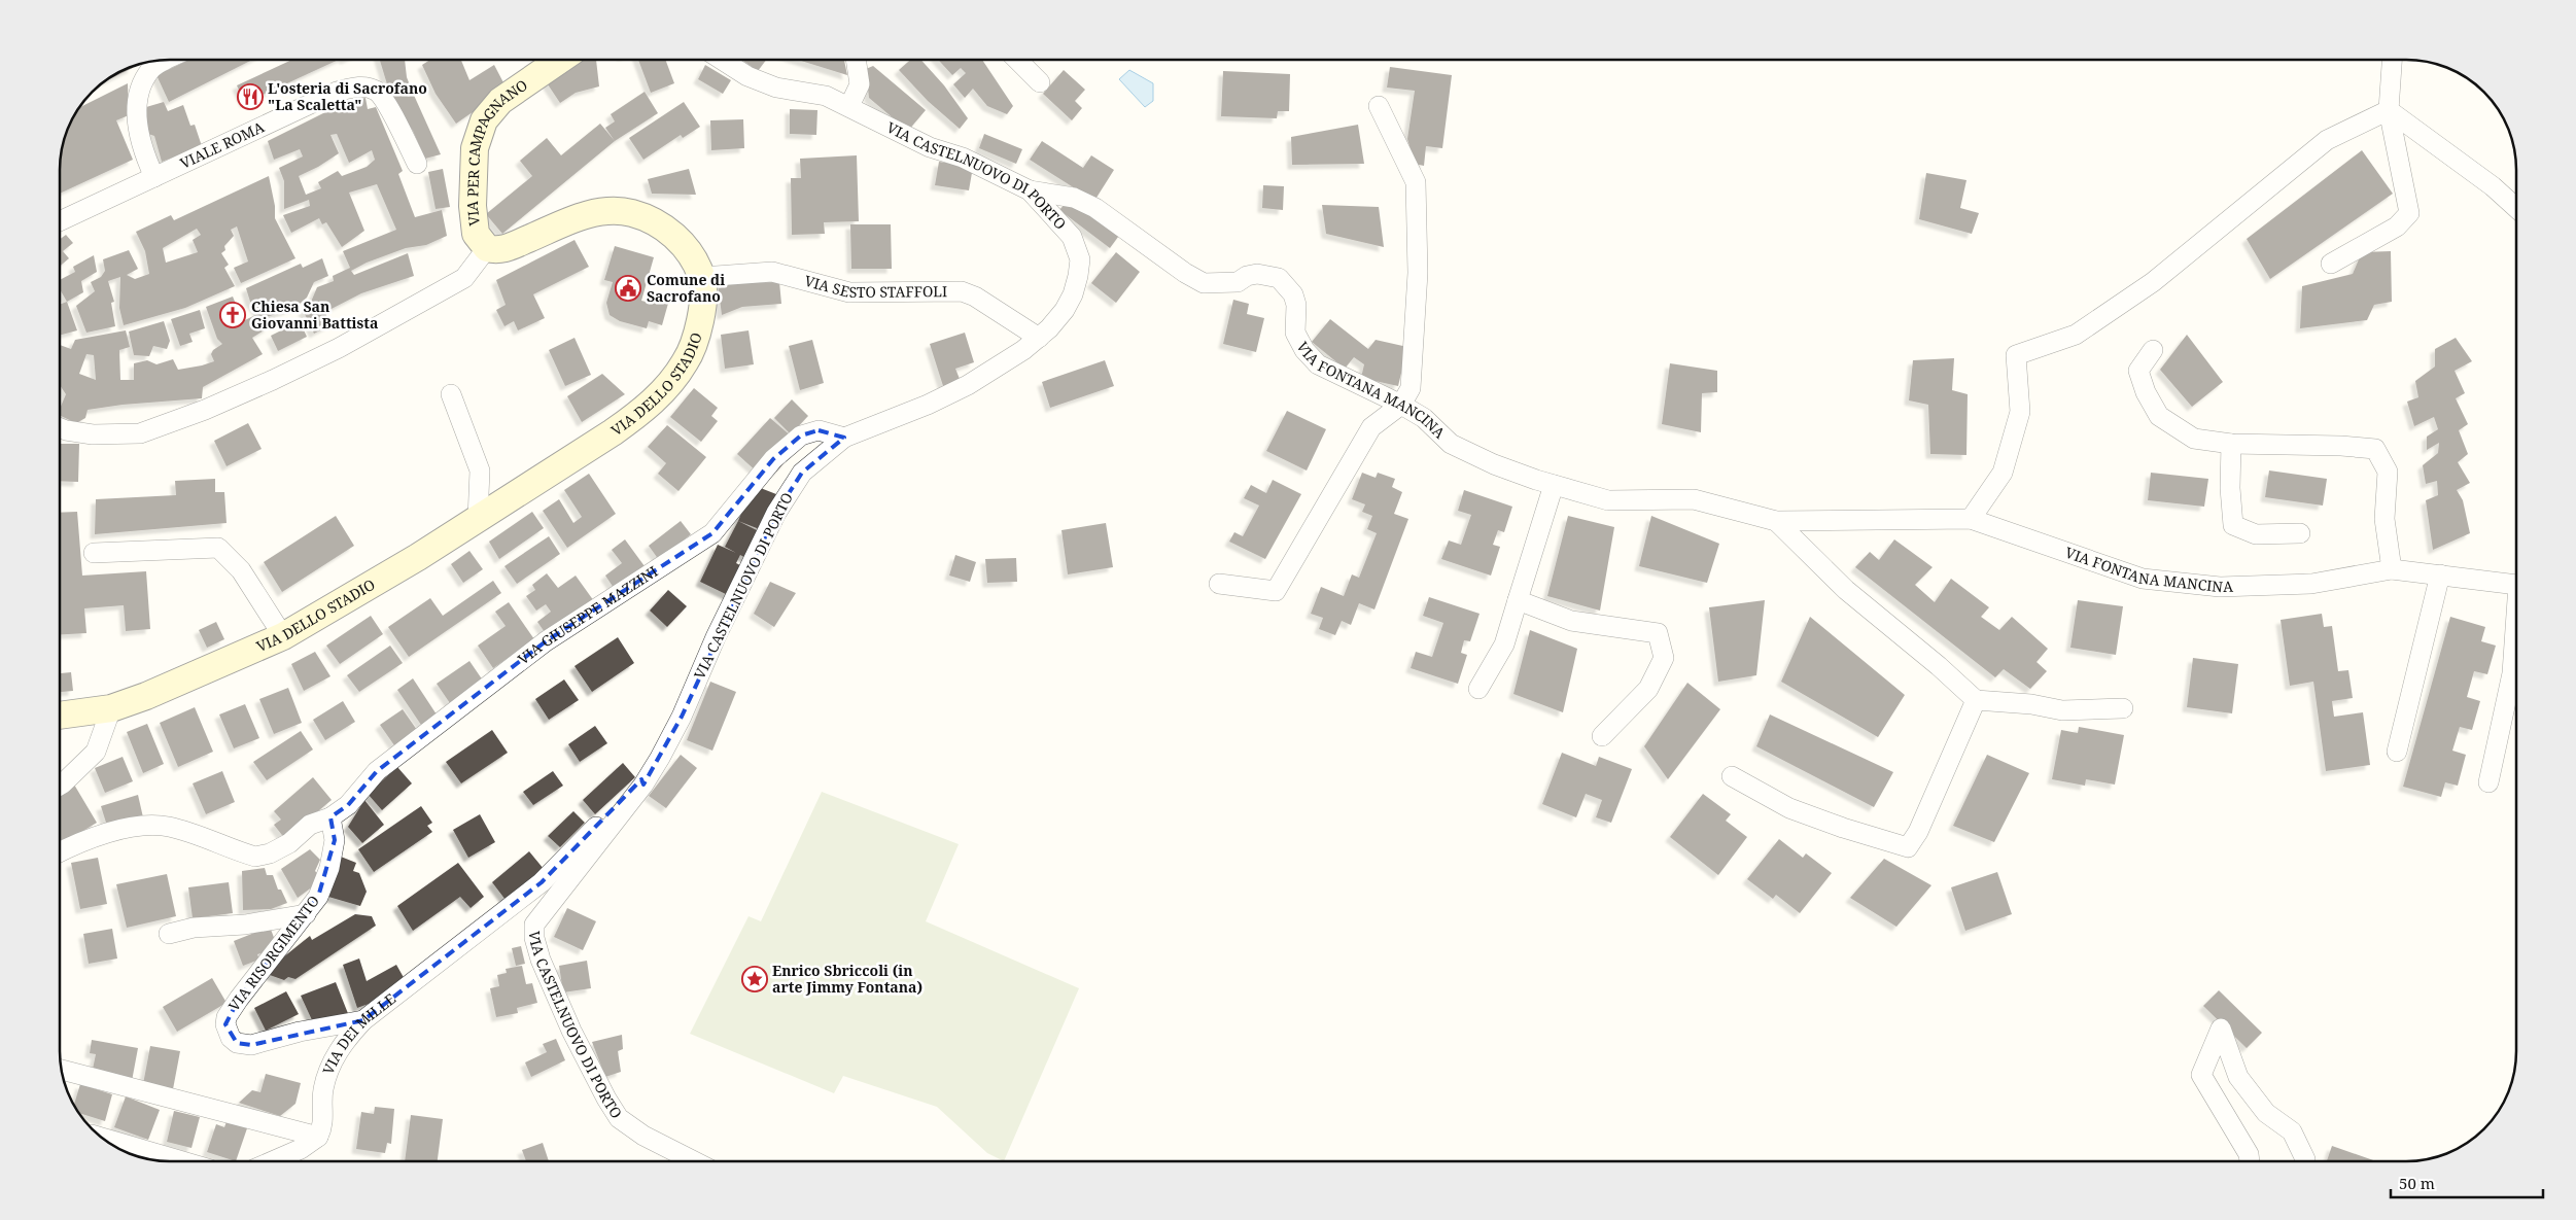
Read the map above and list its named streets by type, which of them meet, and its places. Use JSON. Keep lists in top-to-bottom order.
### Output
{
  "streets": {
    "street": [
      "VIALE ROMA",
      "VIA PER CAMPAGNANO",
      "VIA CASTELNUOVO DI PORTO",
      "VIA SESTO STAFFOLI",
      "VIA DELLO STADIO",
      "VIA FONTANA MANCINA",
      "VIA GIUSEPPE MAZZINI",
      "VIA RISORGIMENTO",
      "VIA DEI MILLE"
    ]
  },
  "crossings": [
    ["VIA PER CAMPAGNANO", "VIA DELLO STADIO"],
    ["VIA CASTELNUOVO DI PORTO", "VIA SESTO STAFFOLI"],
    ["VIA CASTELNUOVO DI PORTO", "VIA FONTANA MANCINA"],
    ["VIA CASTELNUOVO DI PORTO", "VIA GIUSEPPE MAZZINI"],
    ["VIA CASTELNUOVO DI PORTO", "VIA DEI MILLE"],
    ["VIA SESTO STAFFOLI", "VIA DELLO STADIO"],
    ["VIA GIUSEPPE MAZZINI", "VIA RISORGIMENTO"],
    ["VIA RISORGIMENTO", "VIA DEI MILLE"]
  ],
  "places": {
    "restaurant": ["L'osteria di Sacrofano \"La Scaletta\""],
    "public building": ["Comune di Sacrofano"],
    "church": ["Chiesa San Giovanni Battista"],
    "place": ["Enrico Sbriccoli (in arte Jimmy Fontana)"]
  },
  "scale_bar": "50 m"
}
